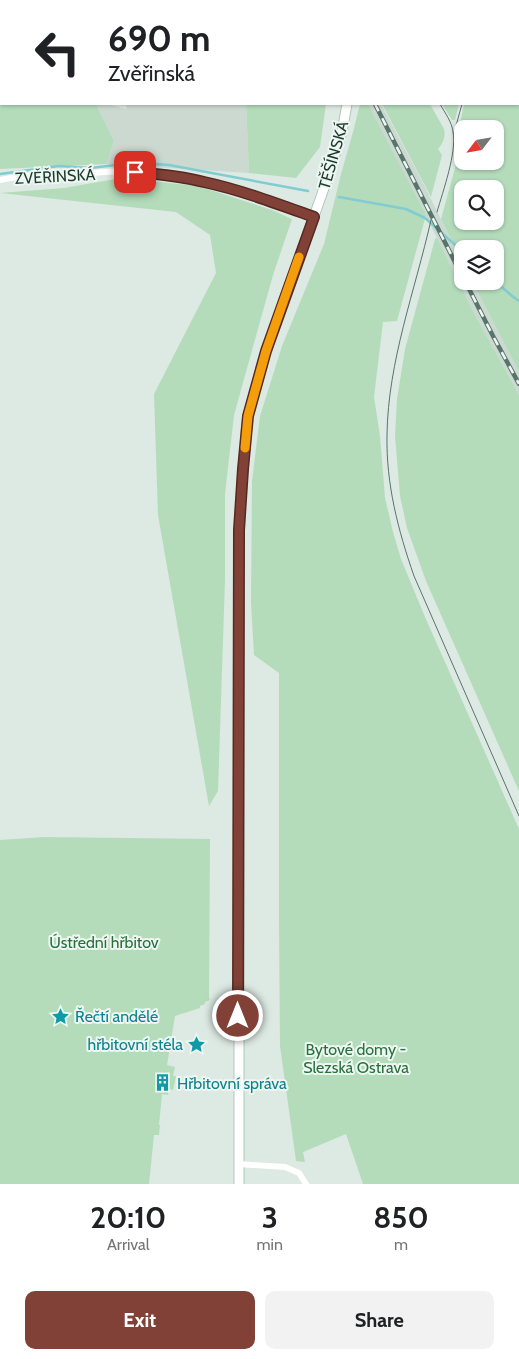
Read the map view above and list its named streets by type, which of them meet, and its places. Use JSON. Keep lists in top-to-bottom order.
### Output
{
  "streets": {
    "main road": ["TĚŠÍNSKÁ"],
    "street": ["ZVĚŘINSKÁ"]
  },
  "crossings": [
    ["TĚŠÍNSKÁ", "ZVĚŘINSKÁ"]
  ],
  "parks": ["Ústřední hřbitov", "Bytové domy - Slezská Ostrava"],
  "places": {
    "place": ["Řečtí andělé", "hřbitovní stéla"],
    "building": ["Hřbitovní správa"]
  },
  "north": "bottom left",
  "page": {
    "turn": ["690 m", "Zvěřinská"],
    "eta": [
      "20:10",
      "Arrival",
      "3",
      "min",
      "850",
      "m"
    ],
    "buttons": ["Exit", "Share"]
  }
}
